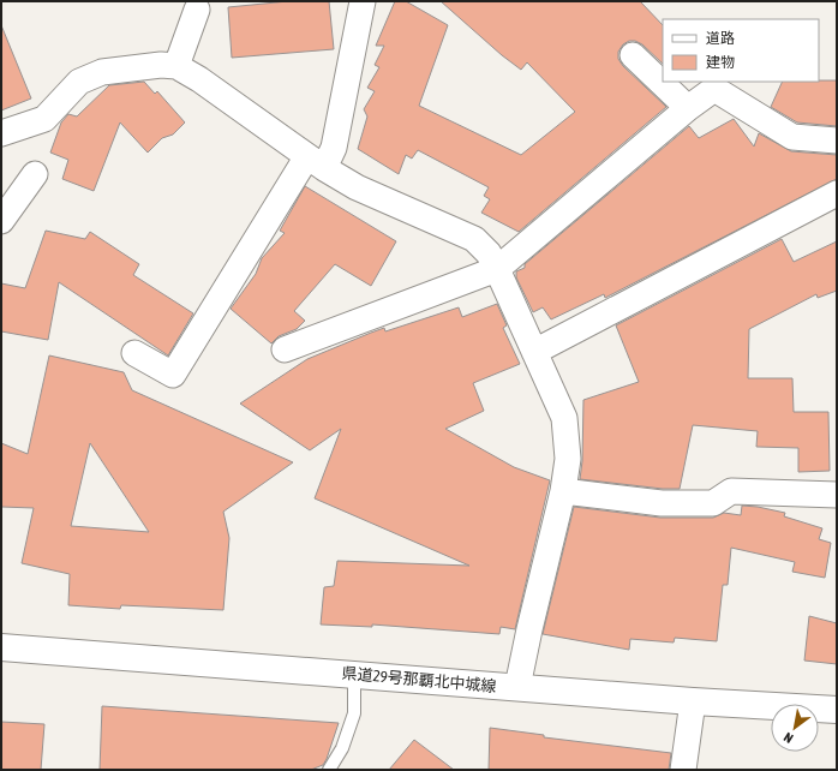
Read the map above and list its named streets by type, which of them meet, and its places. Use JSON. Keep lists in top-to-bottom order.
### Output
{
  "streets": {
    "main road": ["県道29号那覇北中城線"]
  },
  "legend": ["道路", "建物"],
  "north": "bottom left"
}
